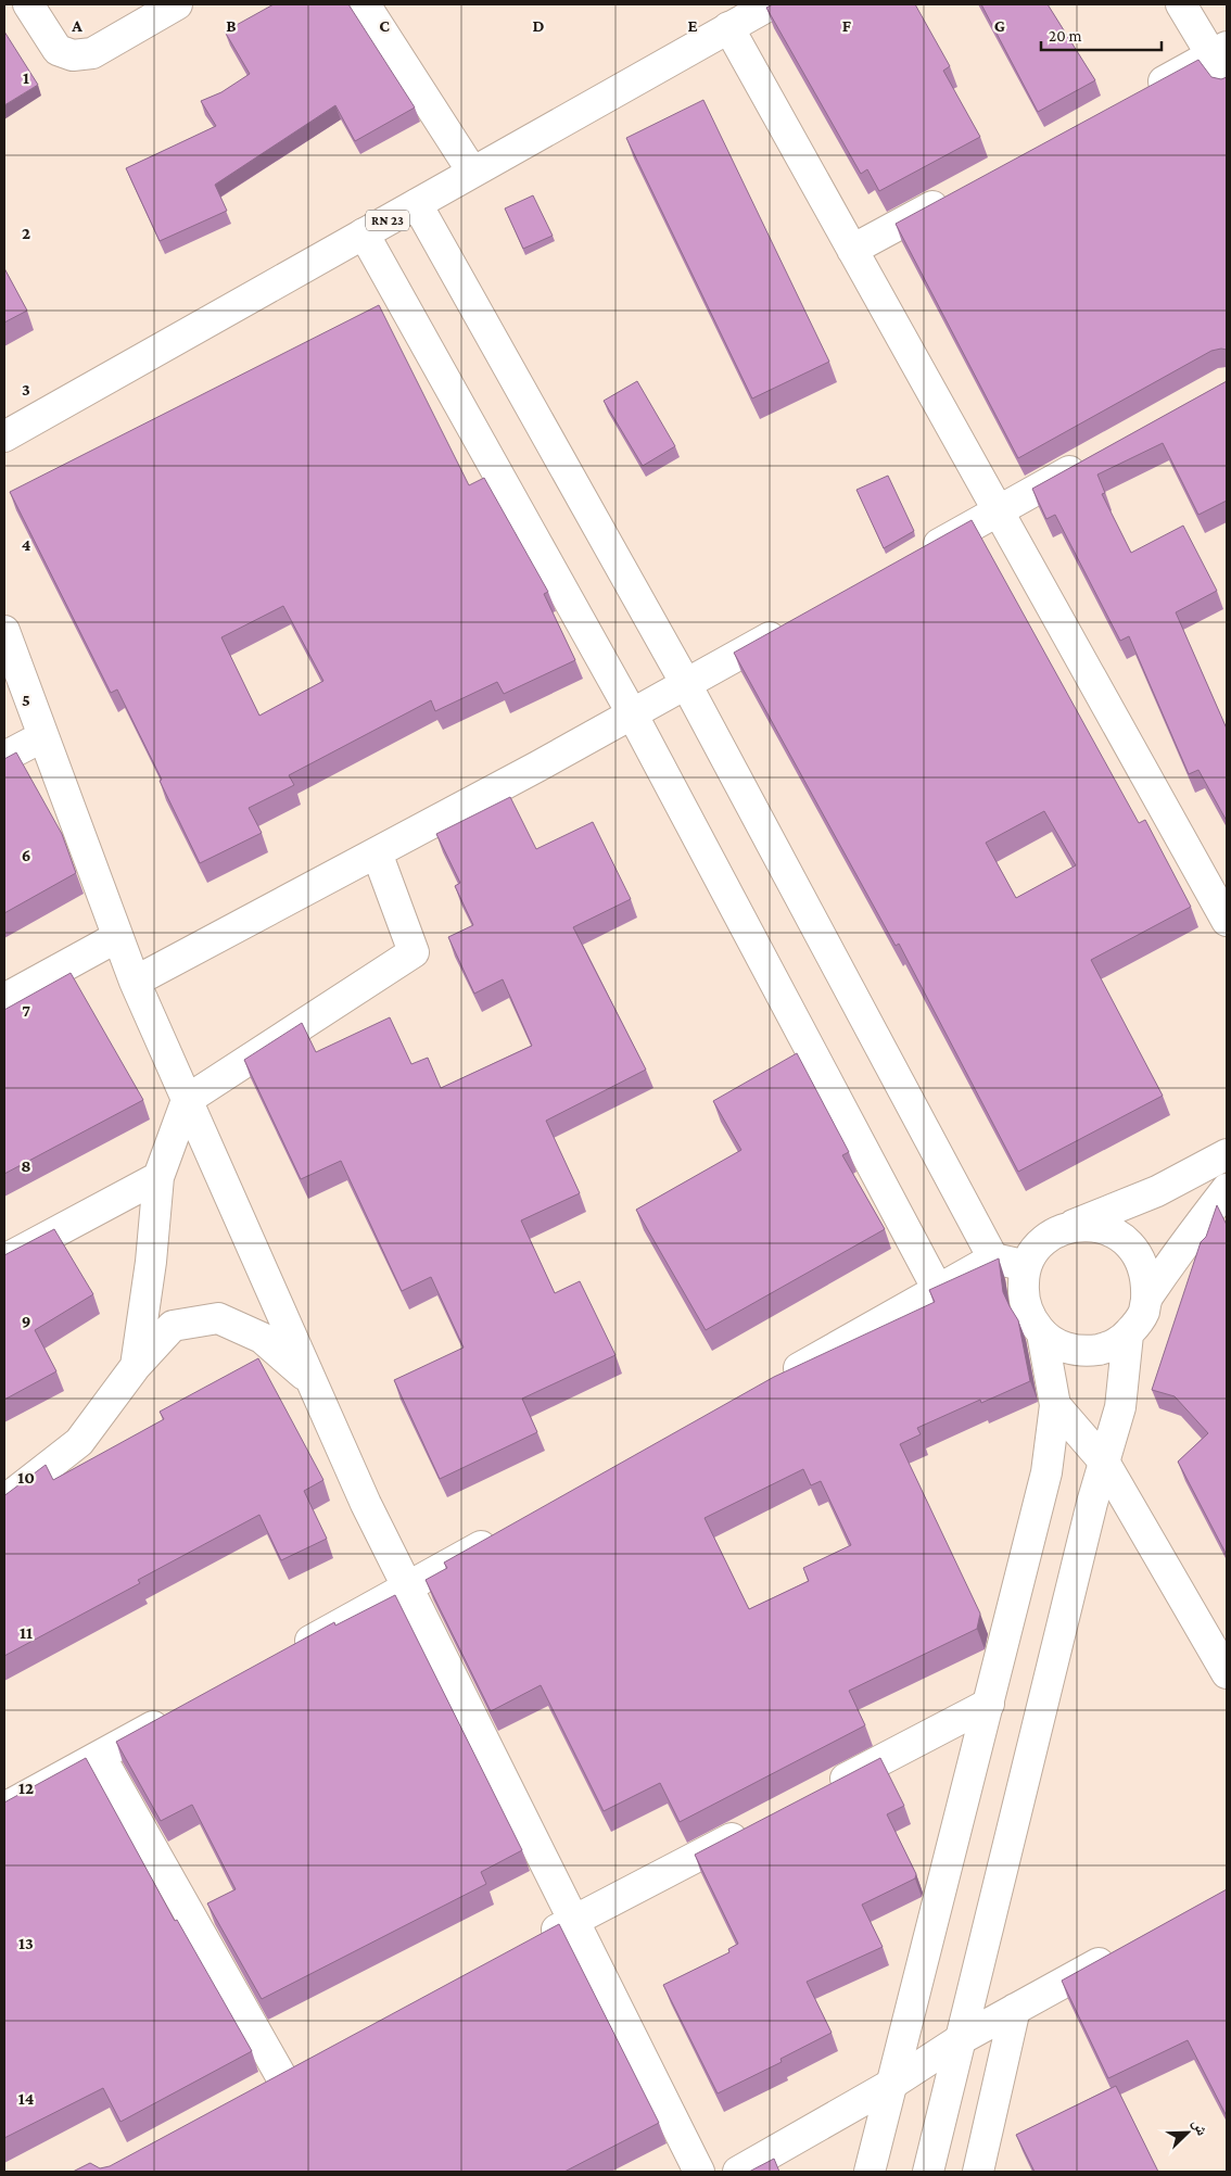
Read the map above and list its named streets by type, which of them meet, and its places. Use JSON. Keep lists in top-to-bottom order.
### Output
{
  "streets": {
    "street": ["RN 23"]
  },
  "scale_bar": "20 m",
  "north": "top right",
  "grid": {
    "columns": [
      "A",
      "B",
      "C",
      "D",
      "E",
      "F",
      "G"
    ],
    "rows": [
      "1",
      "2",
      "3",
      "4",
      "5",
      "6",
      "7",
      "8",
      "9",
      "10",
      "11",
      "12",
      "13",
      "14"
    ]
  }
}
